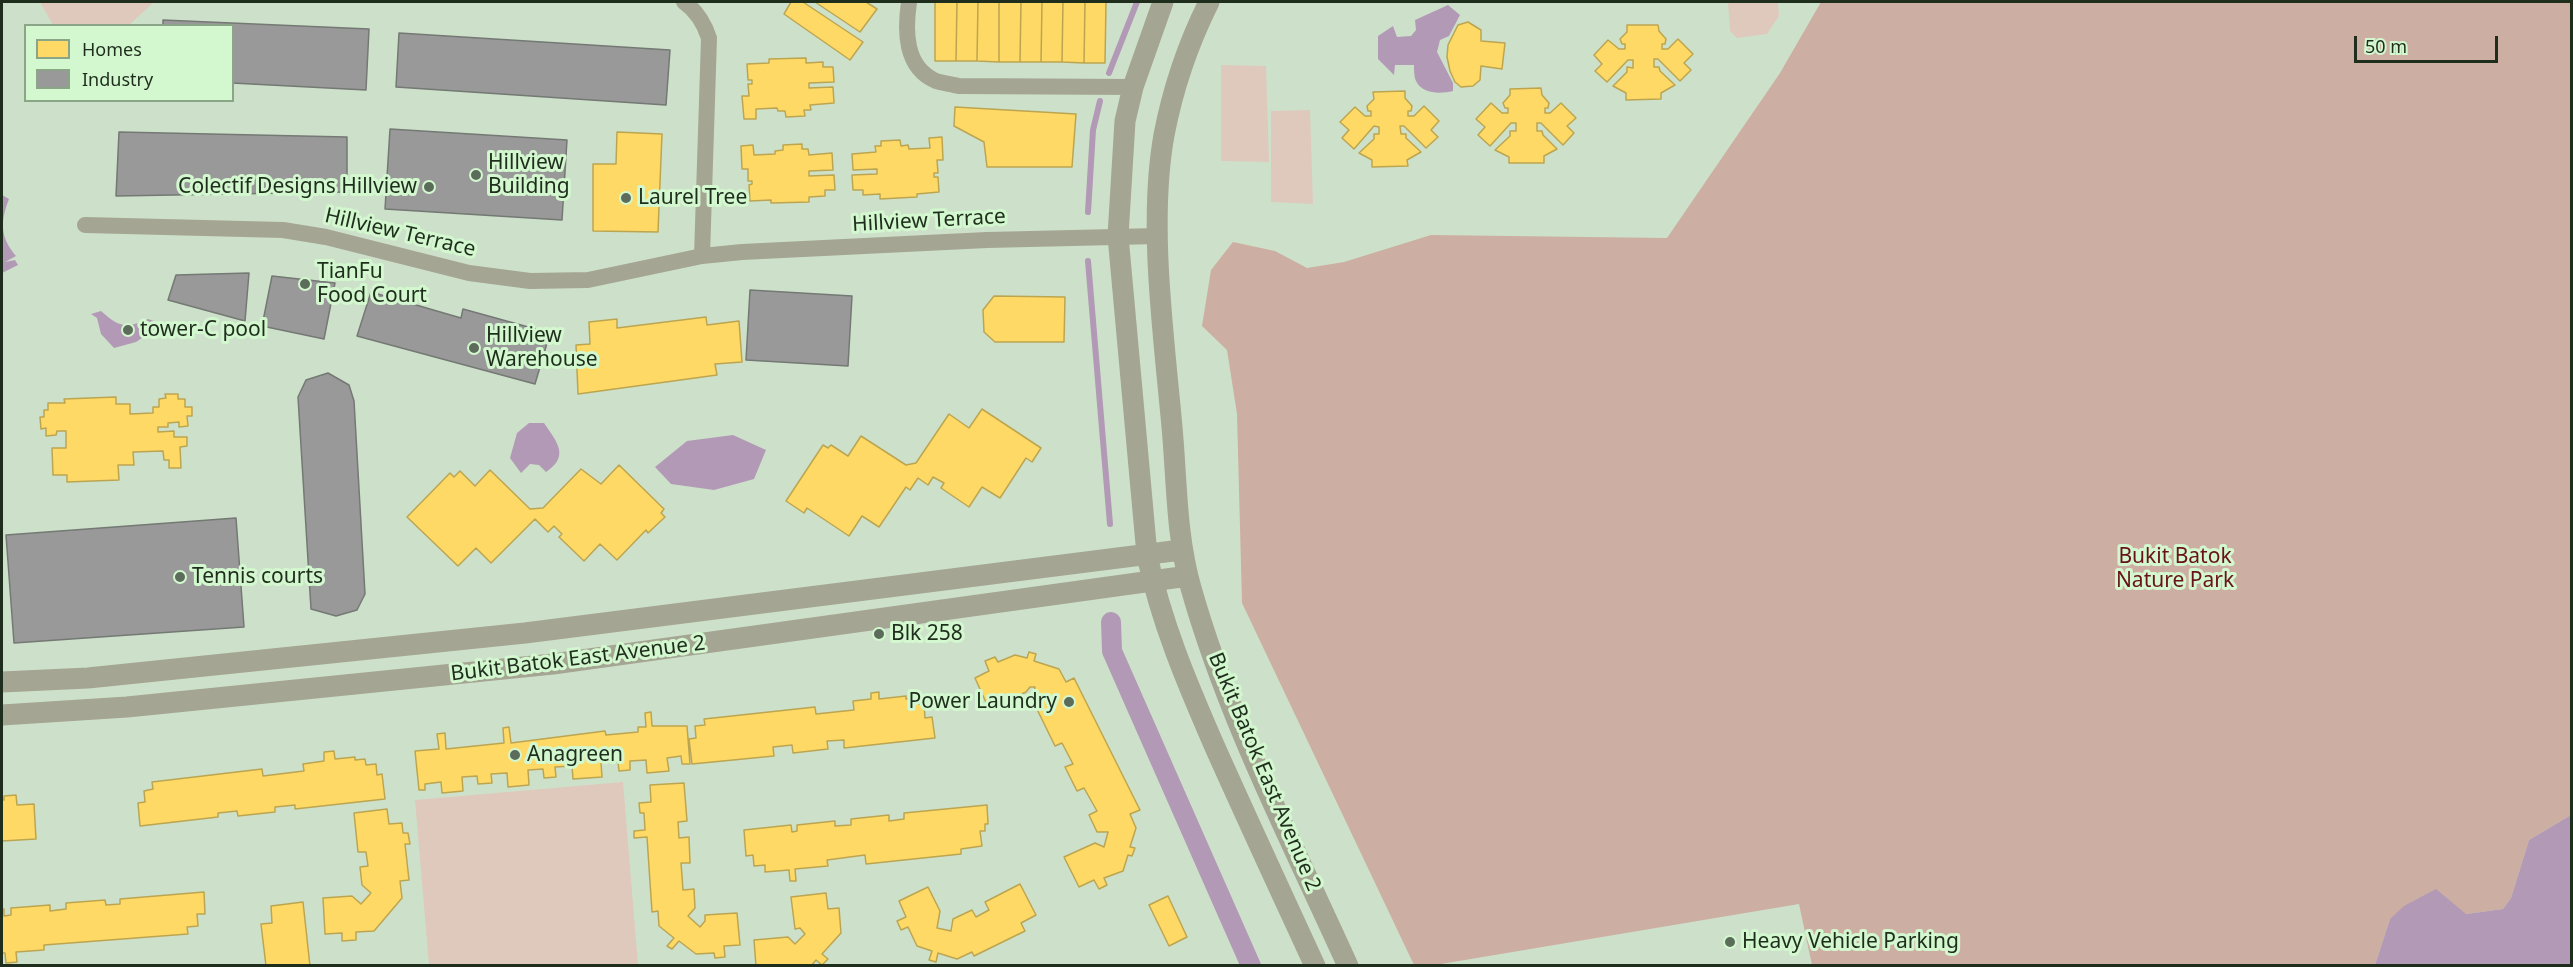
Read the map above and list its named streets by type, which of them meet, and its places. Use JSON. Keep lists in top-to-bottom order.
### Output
{
  "streets": {
    "street": ["Hillview Terrace", "Bukit Batok East Avenue 2"]
  },
  "crossings": [
    ["Hillview Terrace", "Bukit Batok East Avenue 2"]
  ],
  "parks": ["Bukit Batok Nature Park"],
  "places": [
    "Hillview Building",
    "Colectif Designs Hillview",
    "Laurel Tree",
    "TianFu Food Court",
    "tower-C pool",
    "Hillview Warehouse",
    "Tennis courts",
    "Blk 258",
    "Power Laundry",
    "Anagreen",
    "Heavy Vehicle Parking"
  ],
  "legend": ["Homes", "Industry"],
  "scale_bar": "50 m"
}
